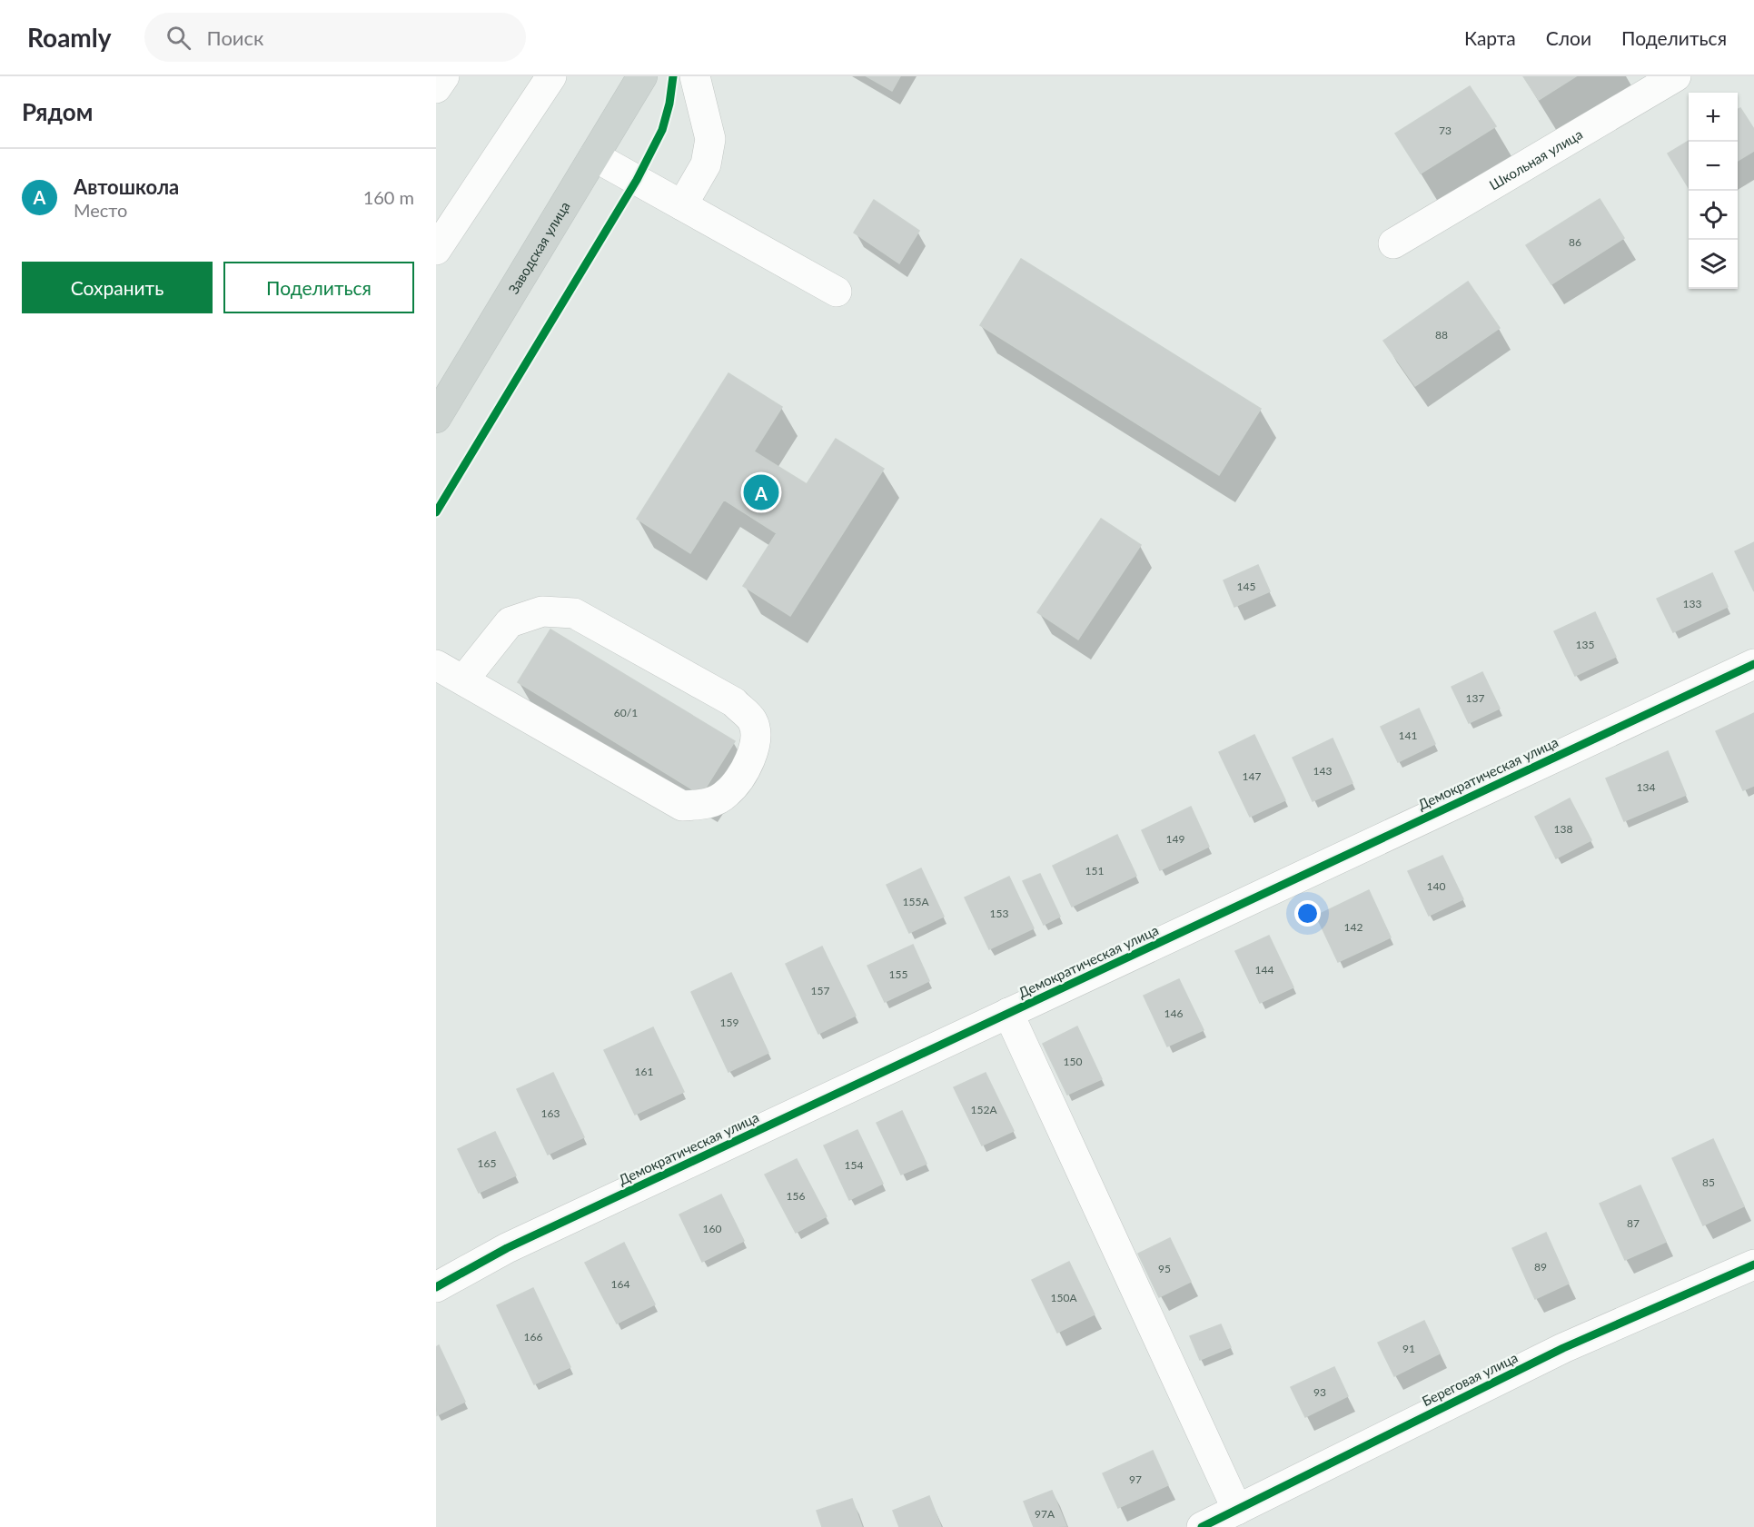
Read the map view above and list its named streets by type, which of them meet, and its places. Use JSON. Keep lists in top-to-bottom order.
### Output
{
  "streets": {
    "main road": ["Заводская улица"],
    "street": ["Школьная улица", "Демократическая улица", "Береговая улица"]
  },
  "house_numbers": [
    "73",
    "86",
    "88",
    "145",
    "133",
    "135",
    "137",
    "60/1",
    "141",
    "143",
    "147",
    "134",
    "138",
    "149",
    "151",
    "140",
    "155А",
    "153",
    "142",
    "144",
    "155",
    "157",
    "146",
    "159",
    "150",
    "161",
    "152А",
    "163",
    "165",
    "154",
    "85",
    "156",
    "87",
    "160",
    "89",
    "95",
    "164",
    "150А",
    "166",
    "91",
    "93",
    "97",
    "97А"
  ],
  "page": {
    "header": "Roamly",
    "search": "Поиск",
    "nav": ["Карта", "Слои", "Поделиться"],
    "heading": "Рядом",
    "map_buttons": ["+", "−"],
    "list": [
      {
        "mark": "A",
        "name": "Автошкола",
        "note": "Место",
        "value": "160 m"
      }
    ],
    "buttons": ["Сохранить", "Поделиться"],
    "pins": "A"
  }
}
